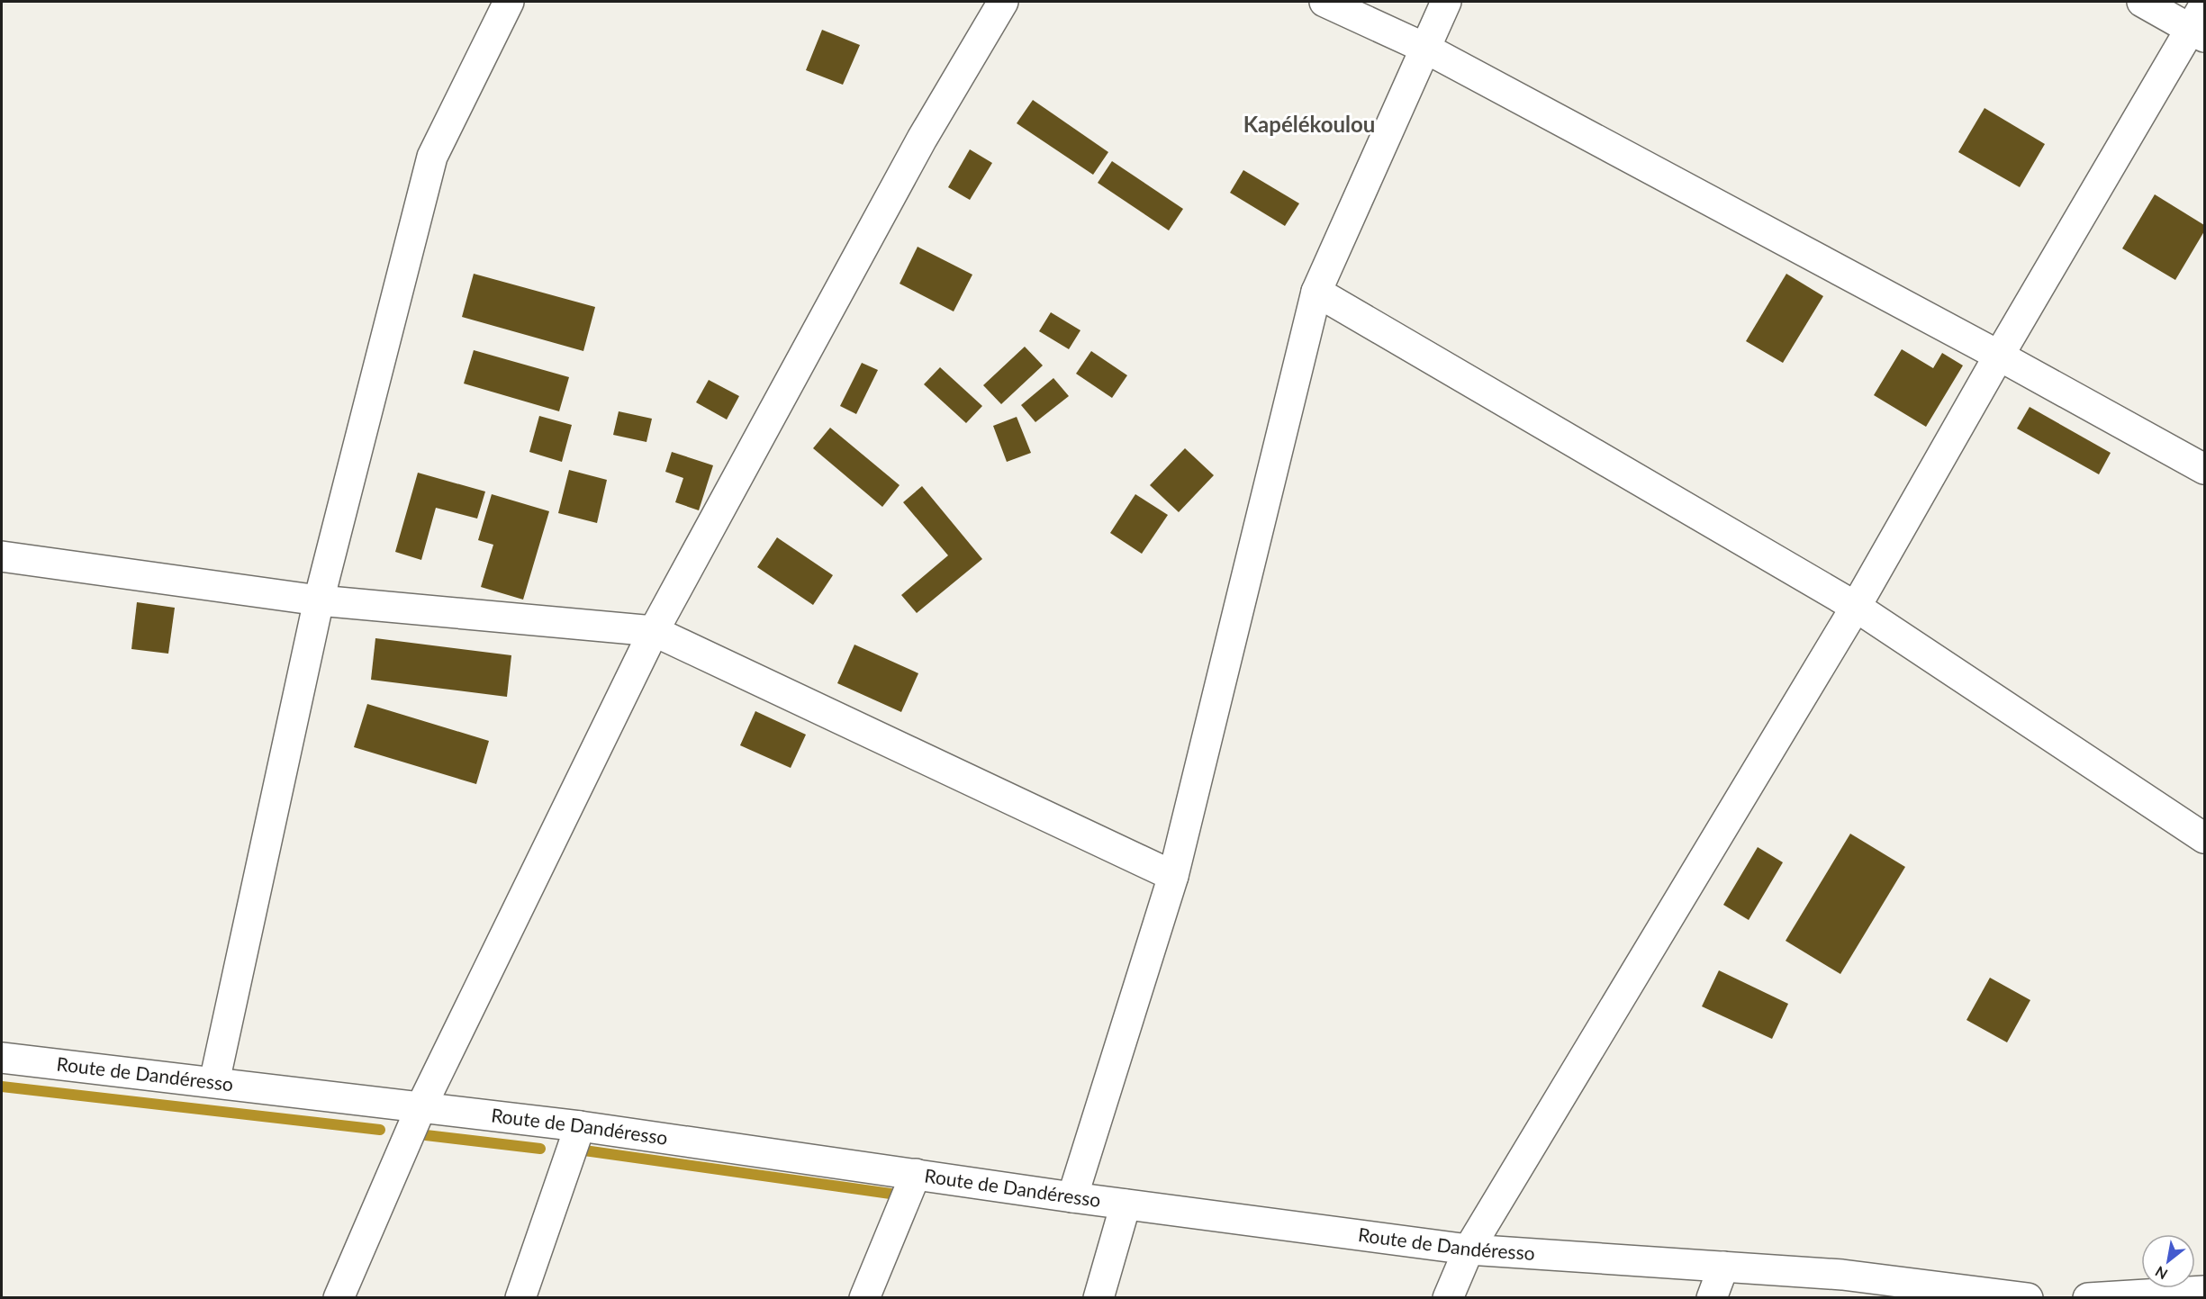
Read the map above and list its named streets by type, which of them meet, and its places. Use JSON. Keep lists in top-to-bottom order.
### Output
{
  "streets": {
    "street": ["Route de Dandéresso"]
  },
  "districts": ["Kapélékoulou"],
  "north": "bottom left"
}
